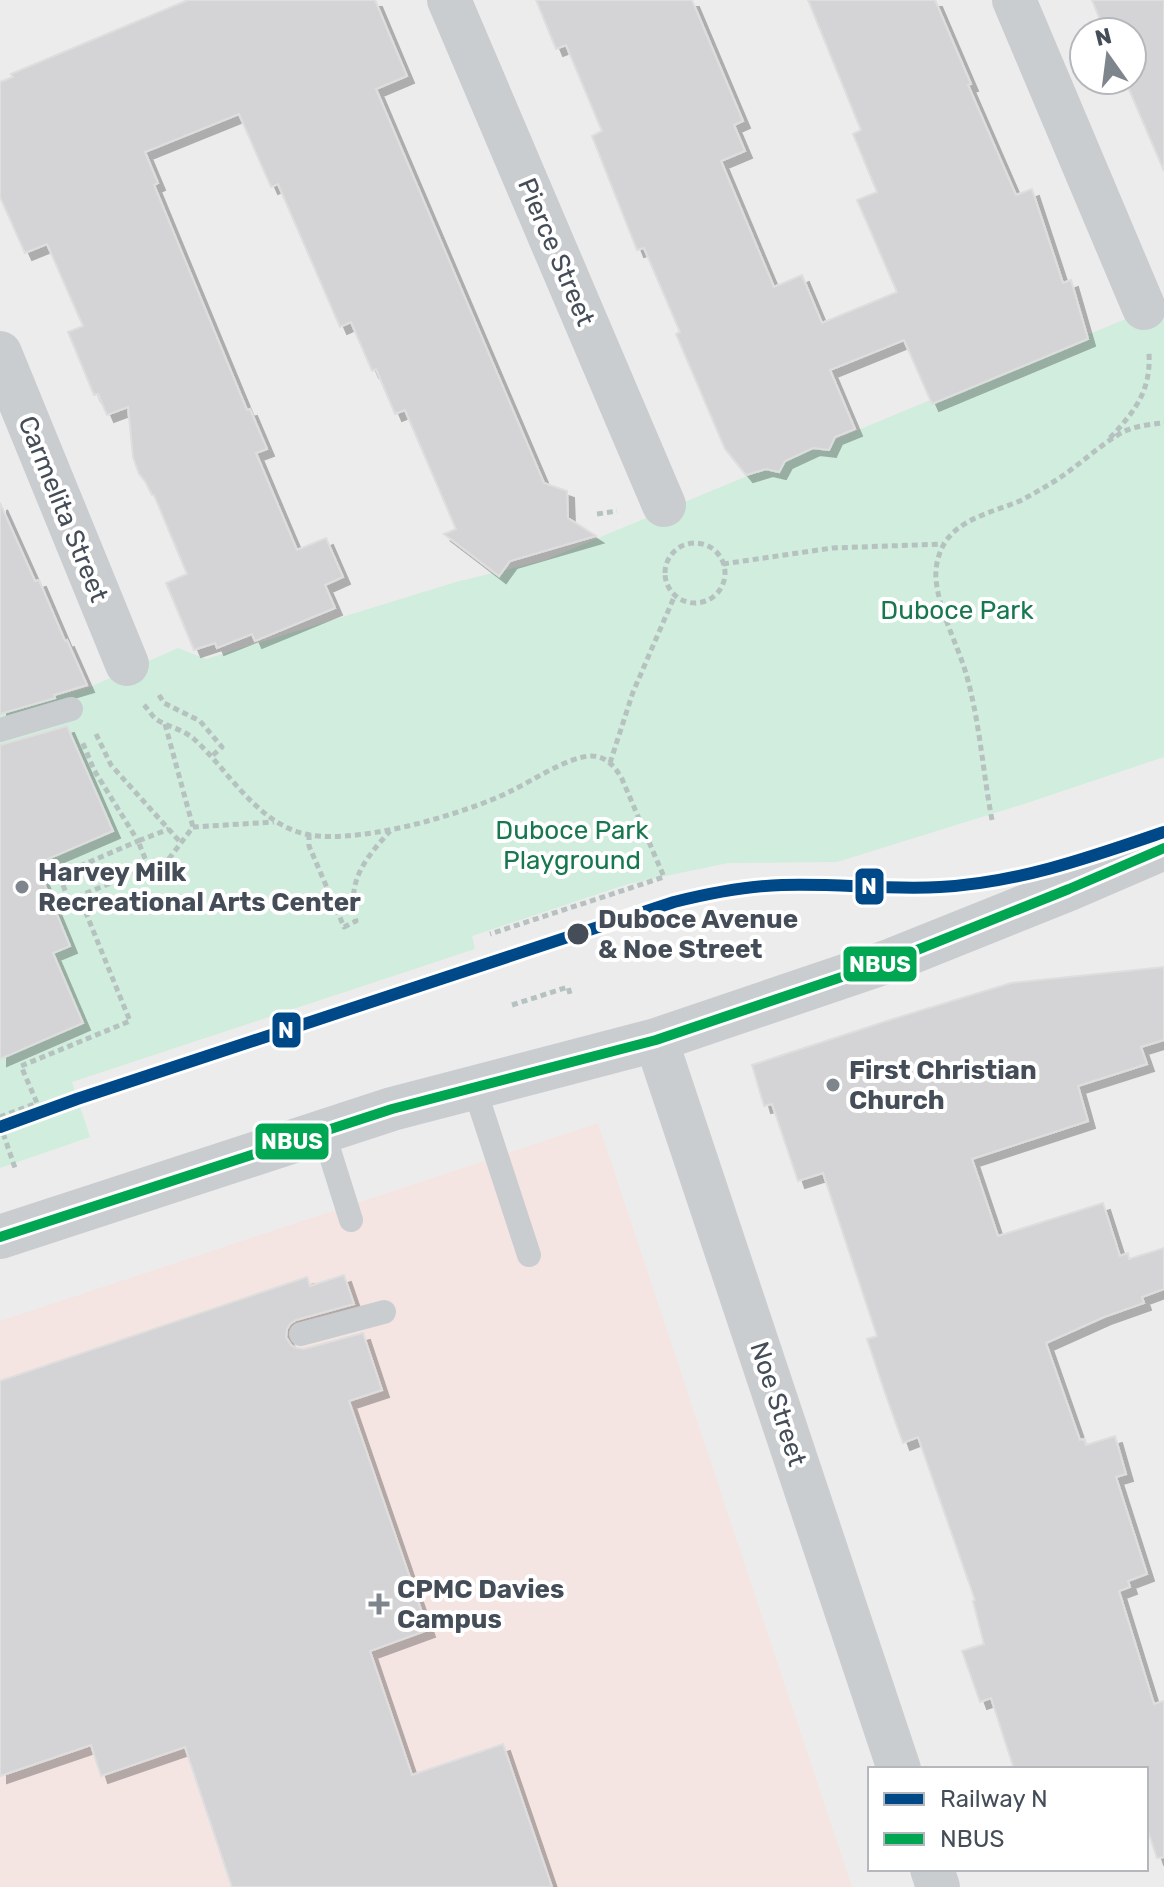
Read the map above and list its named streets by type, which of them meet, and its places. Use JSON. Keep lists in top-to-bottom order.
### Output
{
  "streets": {
    "street": ["Pierce Street", "Carmelita Street", "Noe Street"]
  },
  "parks": ["Duboce Park", "Duboce Park Playground"],
  "places": {
    "other": ["Harvey Milk Recreational Arts Center", "Duboce Avenue & Noe Street", "First Christian Church"],
    "health": ["CPMC Davies Campus"]
  },
  "lines": ["rail line N", "transit line NBUS"],
  "legend": ["Railway N", "NBUS"],
  "north": "top"
}
